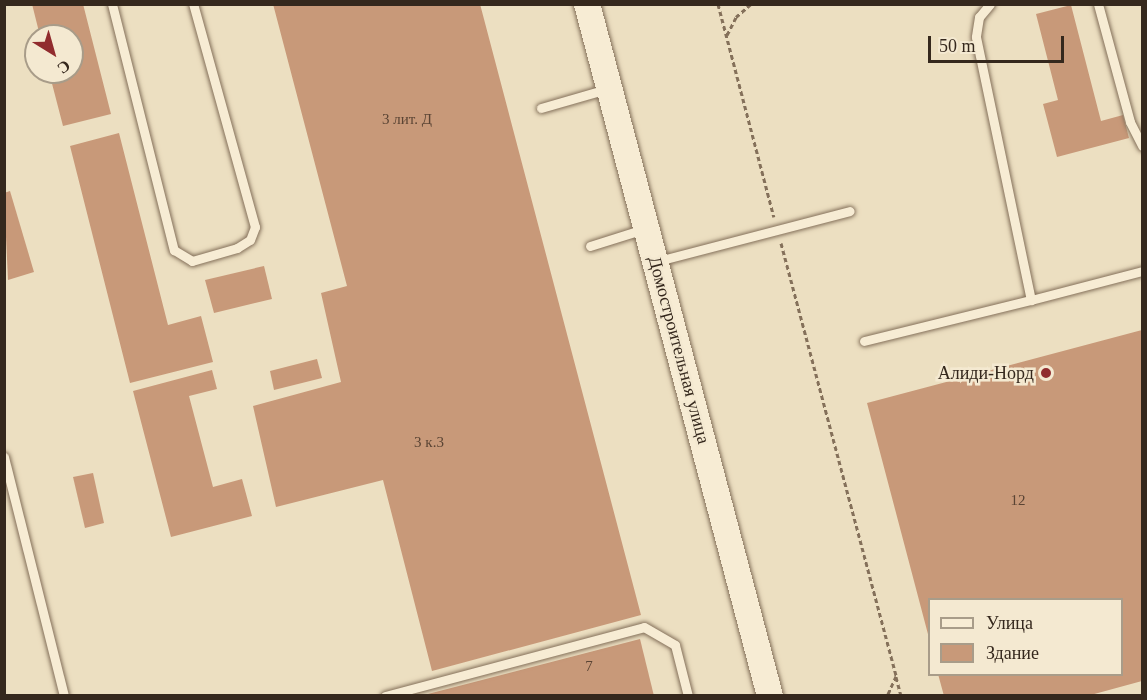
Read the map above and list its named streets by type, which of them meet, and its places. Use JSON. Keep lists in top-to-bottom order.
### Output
{
  "streets": {
    "street": ["Домостроительная улица"]
  },
  "places": ["Алиди-Норд"],
  "house_numbers": [
    "3 лит. Д",
    "3 к.3",
    "12",
    "7"
  ],
  "legend": ["Улица", "Здание"],
  "scale_bar": "50 m",
  "north": "bottom right"
}
